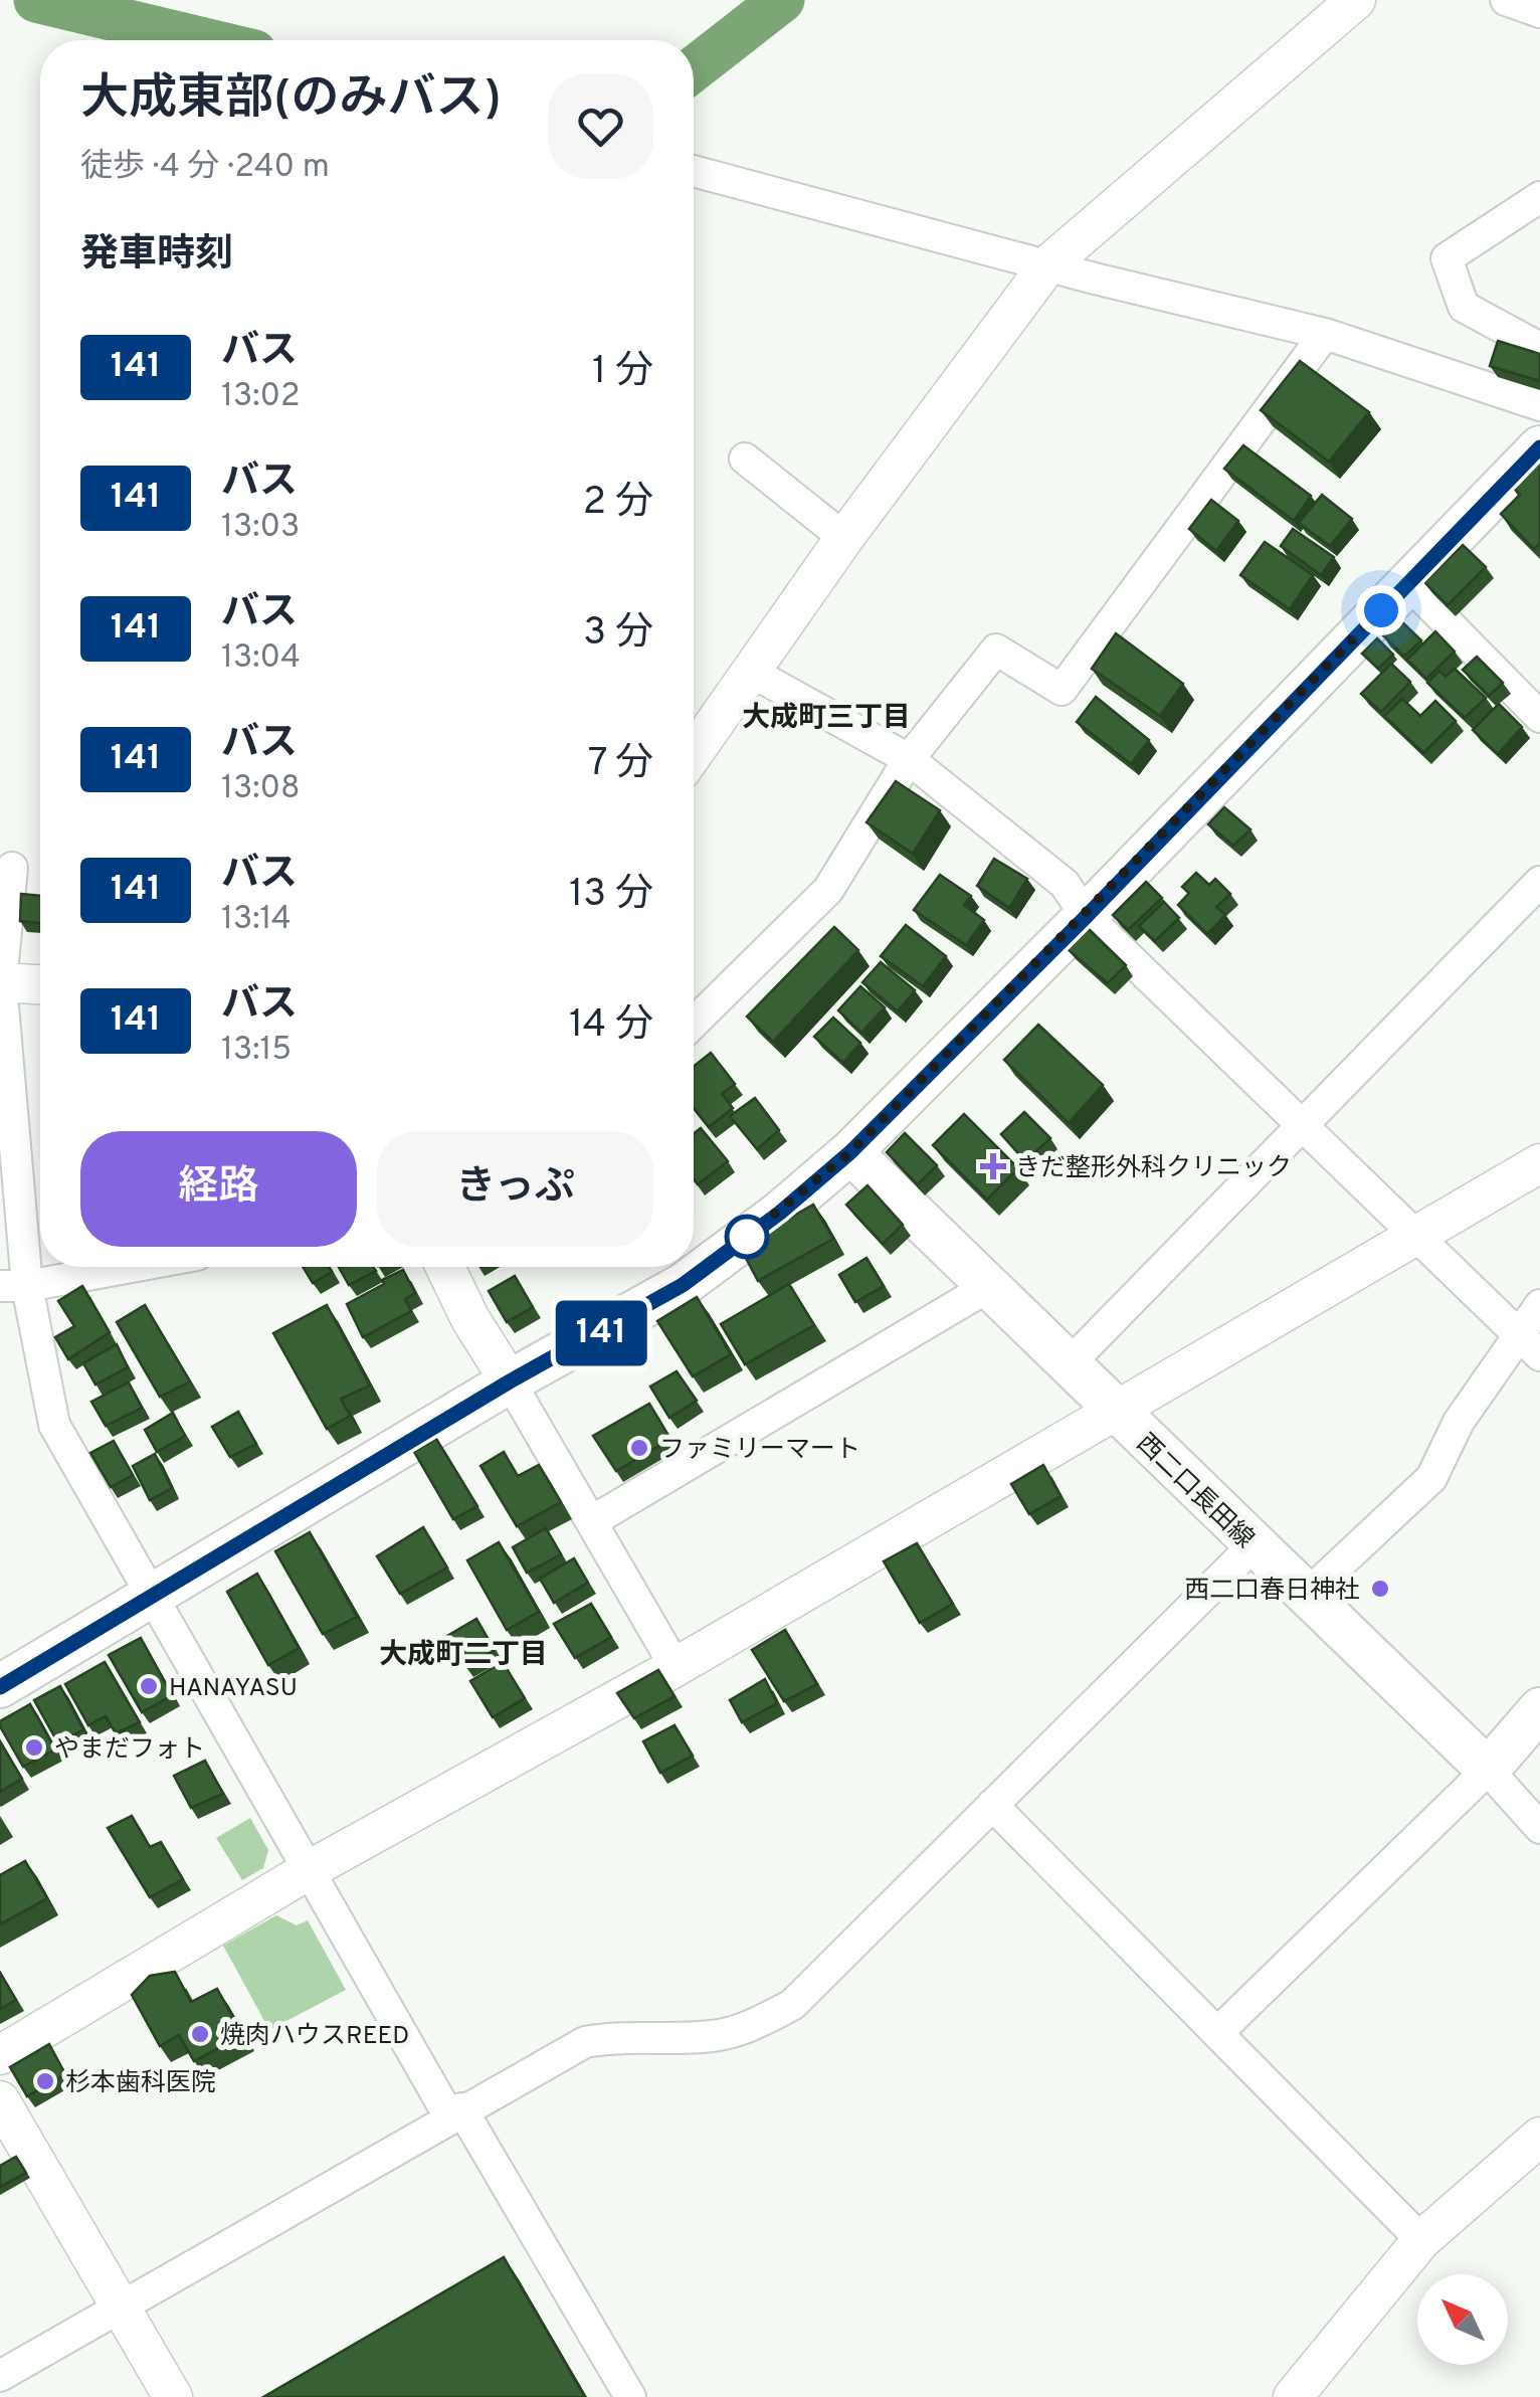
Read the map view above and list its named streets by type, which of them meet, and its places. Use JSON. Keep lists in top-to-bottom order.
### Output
{
  "streets": {
    "main road": ["西二口長田線"]
  },
  "districts": ["大成町三丁目", "大成町二丁目"],
  "places": {
    "health": ["きだ整形外科クリニック"],
    "other": [
      "ファミリーマート",
      "西二口春日神社",
      "HANAYASU",
      "やまだフォト",
      "焼肉ハウスREED",
      "杉本歯科医院"
    ]
  },
  "lines": ["bus line 141"],
  "north": "top left",
  "page": {
    "on_map": "141",
    "heading": [
      ["大成東部(のみバス)", "徒歩 · 4 分 · 240 m"],
      "発車時刻"
    ],
    "list": [
      {
        "mark": "141",
        "name": "バス",
        "note": "13:02",
        "value": "1 分"
      },
      {
        "mark": "141",
        "name": "バス",
        "note": "13:03",
        "value": "2 分"
      },
      {
        "mark": "141",
        "name": "バス",
        "note": "13:04",
        "value": "3 分"
      },
      {
        "mark": "141",
        "name": "バス",
        "note": "13:08",
        "value": "7 分"
      },
      {
        "mark": "141",
        "name": "バス",
        "note": "13:14",
        "value": "13 分"
      },
      {
        "mark": "141",
        "name": "バス",
        "note": "13:15",
        "value": "14 分"
      }
    ],
    "buttons": ["経路", "きっぷ"]
  }
}
